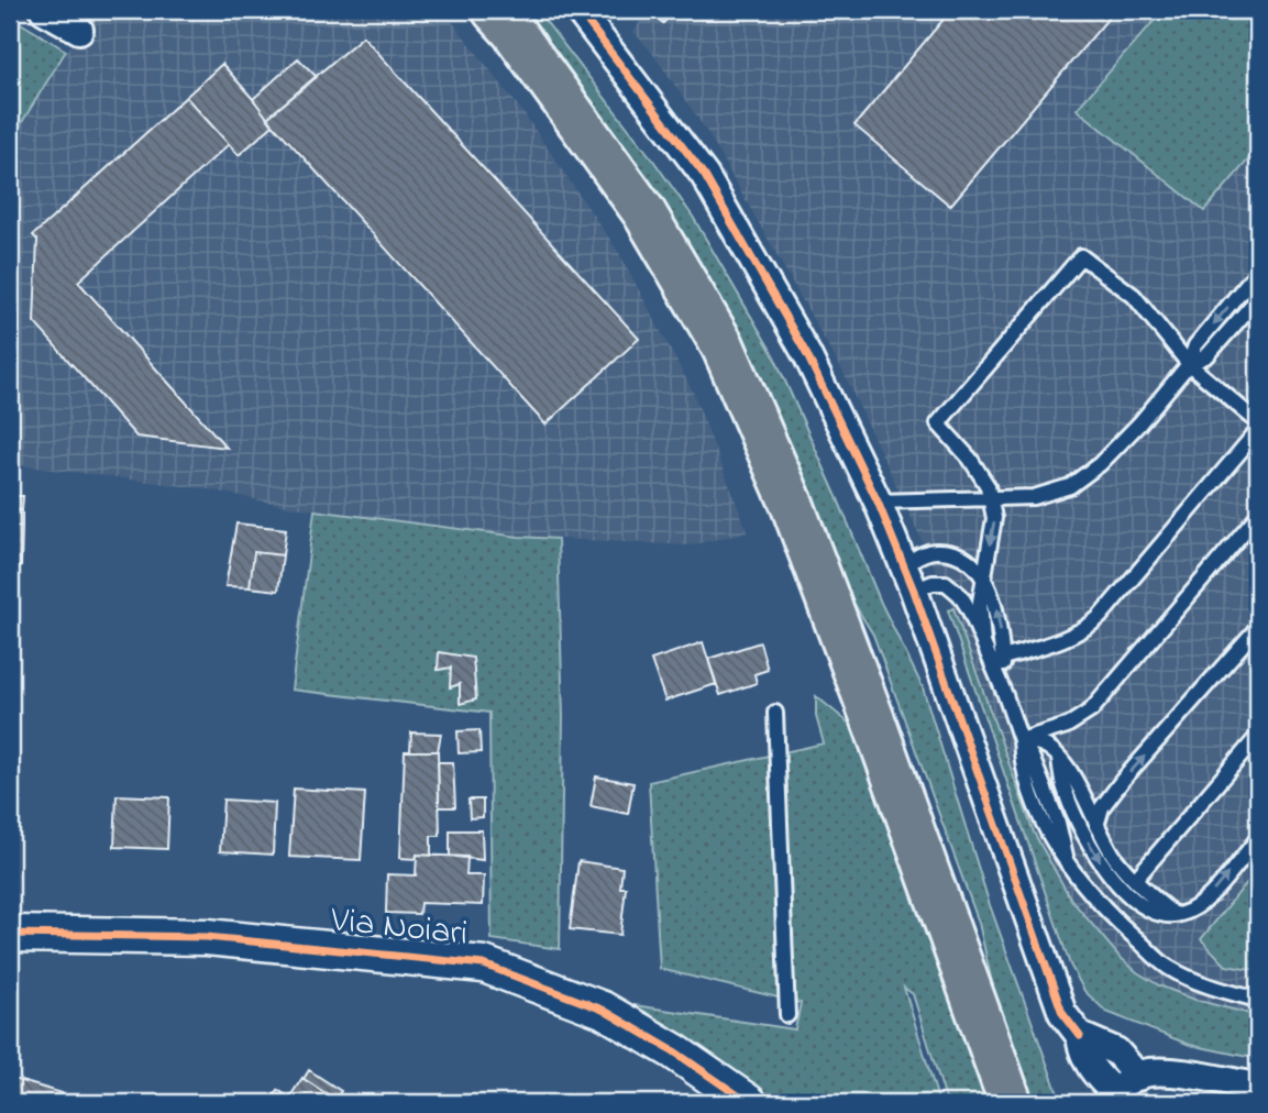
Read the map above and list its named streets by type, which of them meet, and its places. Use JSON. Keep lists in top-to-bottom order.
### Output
{
  "streets": {
    "street": ["Via Noiari"]
  }
}
